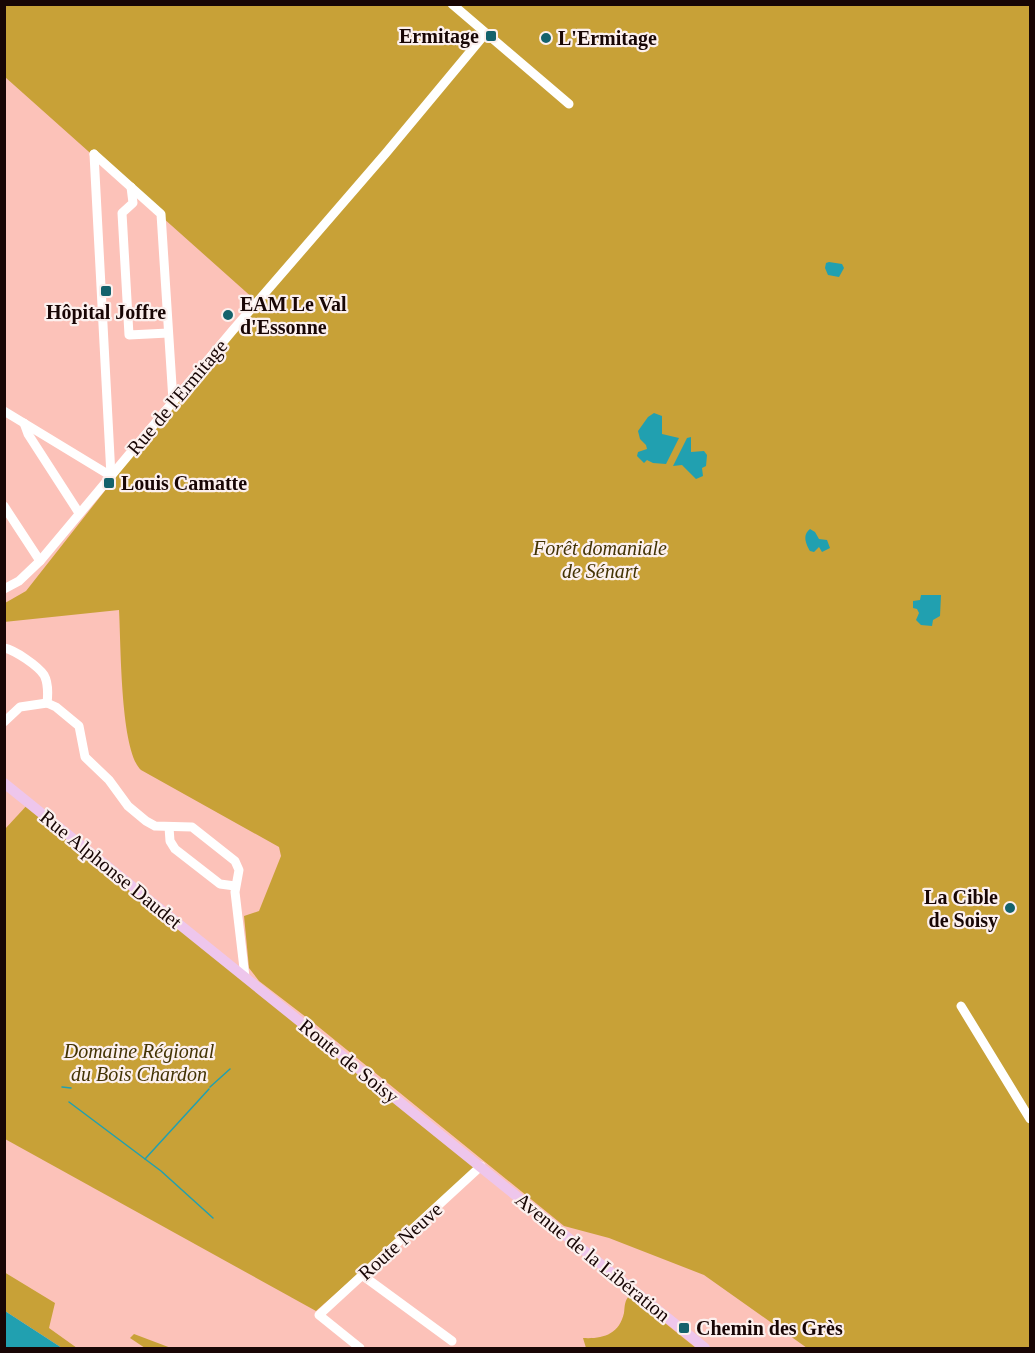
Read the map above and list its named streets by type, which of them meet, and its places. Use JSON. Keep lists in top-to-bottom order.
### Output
{
  "streets": {
    "main road": ["Rue Alphonse Daudet", "Route de Soisy", "Avenue de la Libération"],
    "street": ["Rue de l'Ermitage", "Route Neuve"]
  },
  "crossings": [
    ["Rue Alphonse Daudet", "Route de Soisy"],
    ["Route de Soisy", "Route Neuve"],
    ["Route de Soisy", "Avenue de la Libération"],
    ["Route Neuve", "Avenue de la Libération"]
  ],
  "parks": ["Forêt domaniale de Sénart", "Domaine Régional du Bois Chardon"],
  "places": {
    "transit": [
      "Ermitage",
      "Hôpital Joffre",
      "Louis Camatte",
      "Chemin des Grès"
    ],
    "other": ["L'Ermitage", "EAM Le Val d'Essonne", "La Cible de Soisy"]
  }
}
